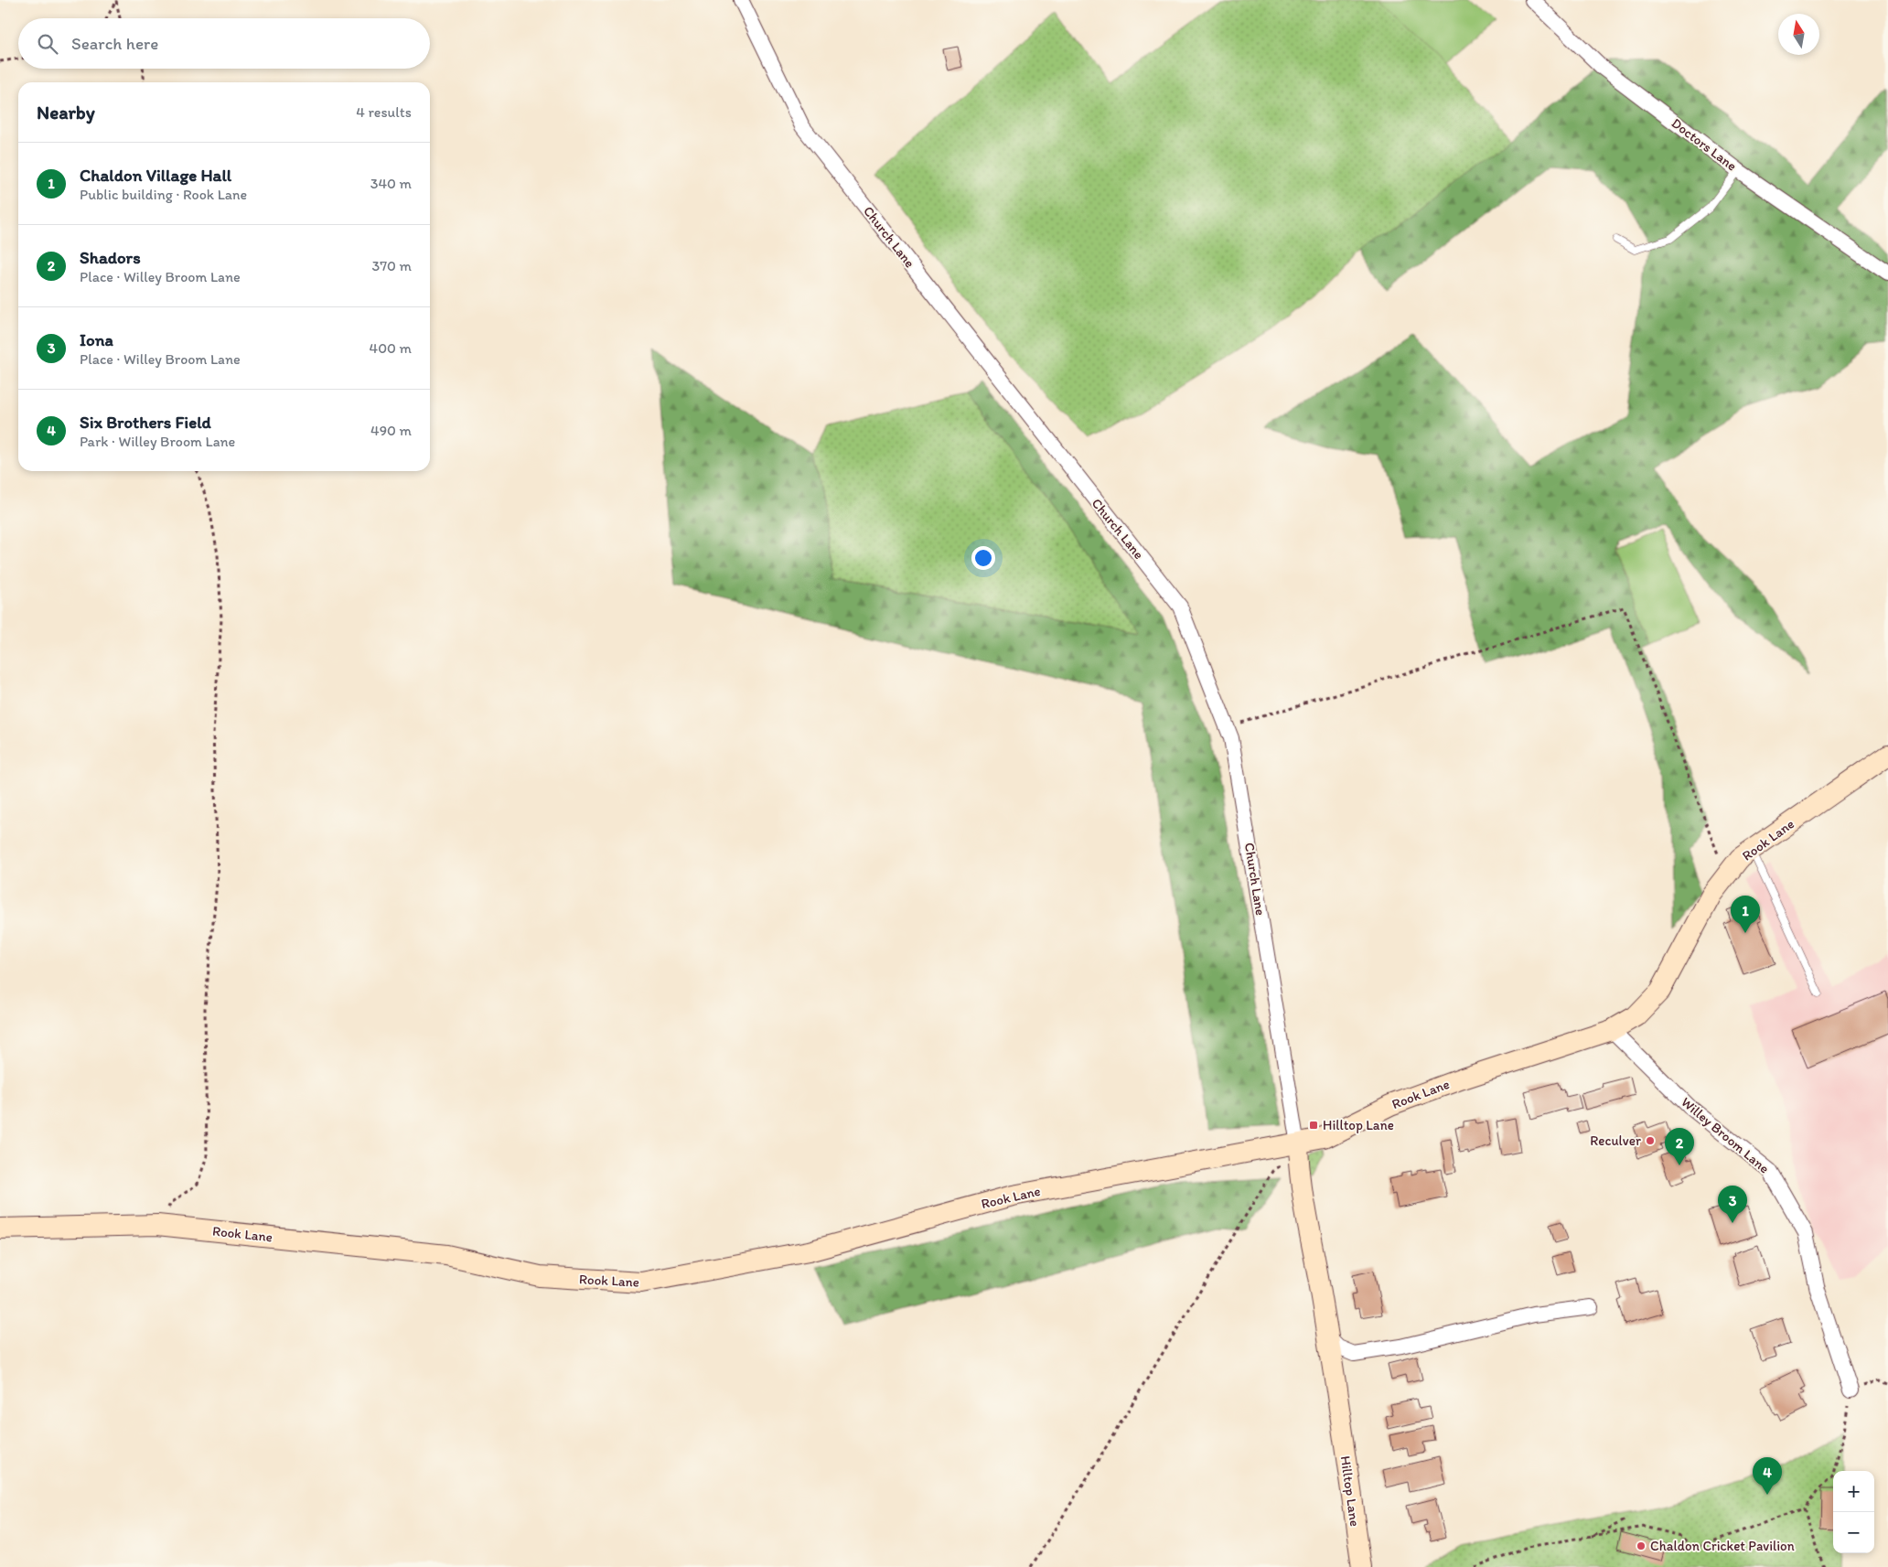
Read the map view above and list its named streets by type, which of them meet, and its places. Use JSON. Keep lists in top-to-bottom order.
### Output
{
  "streets": {
    "main road": ["Rook Lane", "Hilltop Lane"],
    "street": ["Doctors Lane", "Church Lane", "Willey Broom Lane"]
  },
  "crossings": [
    ["Church Lane", "Rook Lane"],
    ["Church Lane", "Hilltop Lane"],
    ["Rook Lane", "Willey Broom Lane"],
    ["Rook Lane", "Hilltop Lane"]
  ],
  "places": {
    "transit": ["Hilltop Lane"],
    "other": ["Reculver", "Chaldon Cricket Pavilion"]
  },
  "north": "top",
  "page": {
    "search": "Search here",
    "heading": ["Nearby", "4 results"],
    "list": [
      {
        "mark": "1",
        "name": "Chaldon Village Hall",
        "note": "Public building · Rook Lane",
        "value": "340 m"
      },
      {
        "mark": "2",
        "name": "Shadors",
        "note": "Place · Willey Broom Lane",
        "value": "370 m"
      },
      {
        "mark": "3",
        "name": "Iona",
        "note": "Place · Willey Broom Lane",
        "value": "400 m"
      },
      {
        "mark": "4",
        "name": "Six Brothers Field",
        "note": "Park · Willey Broom Lane",
        "value": "490 m"
      }
    ],
    "pins": [
      "1",
      "2",
      "3",
      "4"
    ],
    "map_buttons": ["+", "−"]
  }
}
